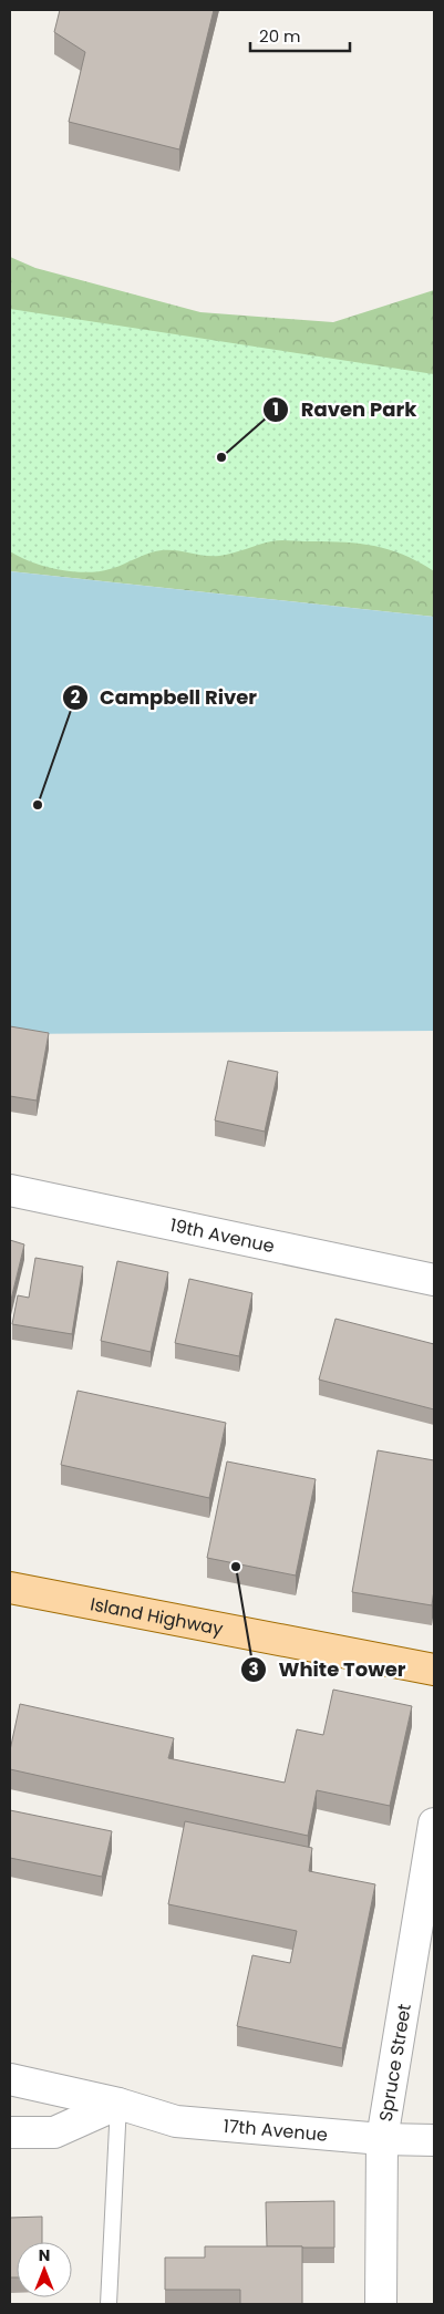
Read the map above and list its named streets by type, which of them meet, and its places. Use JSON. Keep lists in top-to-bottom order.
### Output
{
  "streets": {
    "main road": ["Island Highway"],
    "street": ["19th Avenue", "Spruce Street", "17th Avenue"]
  },
  "crossings": [
    ["Spruce Street", "17th Avenue"]
  ],
  "places": ["Raven Park", "Campbell River", "White Tower"],
  "scale_bar": "20 m",
  "north": "top"
}
